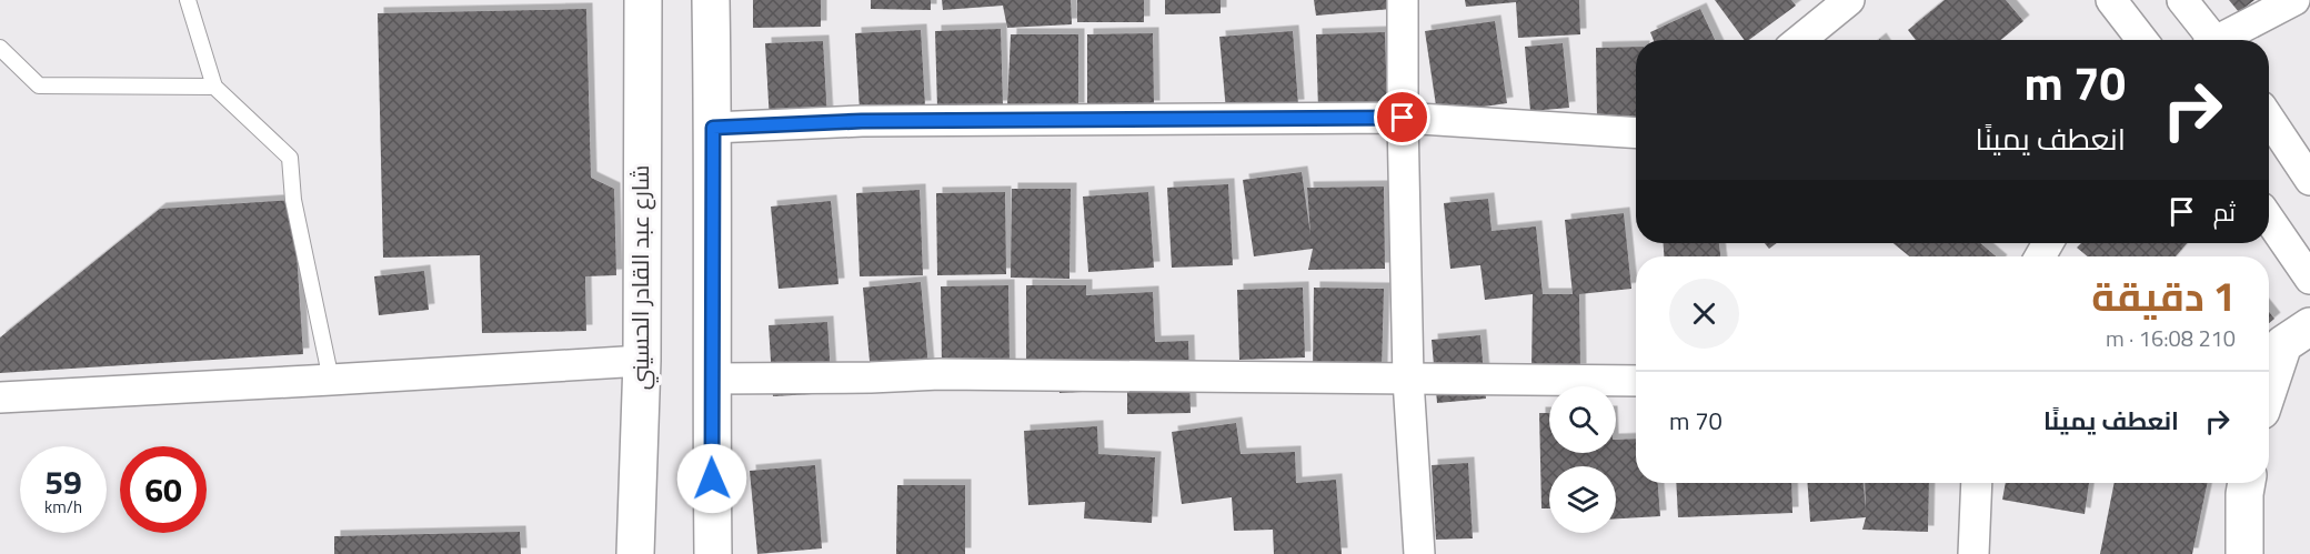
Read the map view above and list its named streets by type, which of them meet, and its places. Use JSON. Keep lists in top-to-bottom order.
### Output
{
  "streets": {
    "main road": ["شارع عبد القادر الحسيني"]
  },
  "page": {
    "turn": ["70 m", "انعطف يمينًا"],
    "then": "ثم",
    "heading": ["1 دقيقة", "210 m · 16:08"],
    "list": [
      {
        "name": "انعطف يمينًا",
        "value": "70 m"
      }
    ],
    "speed": "59 km/h",
    "limit": "60"
  }
}
